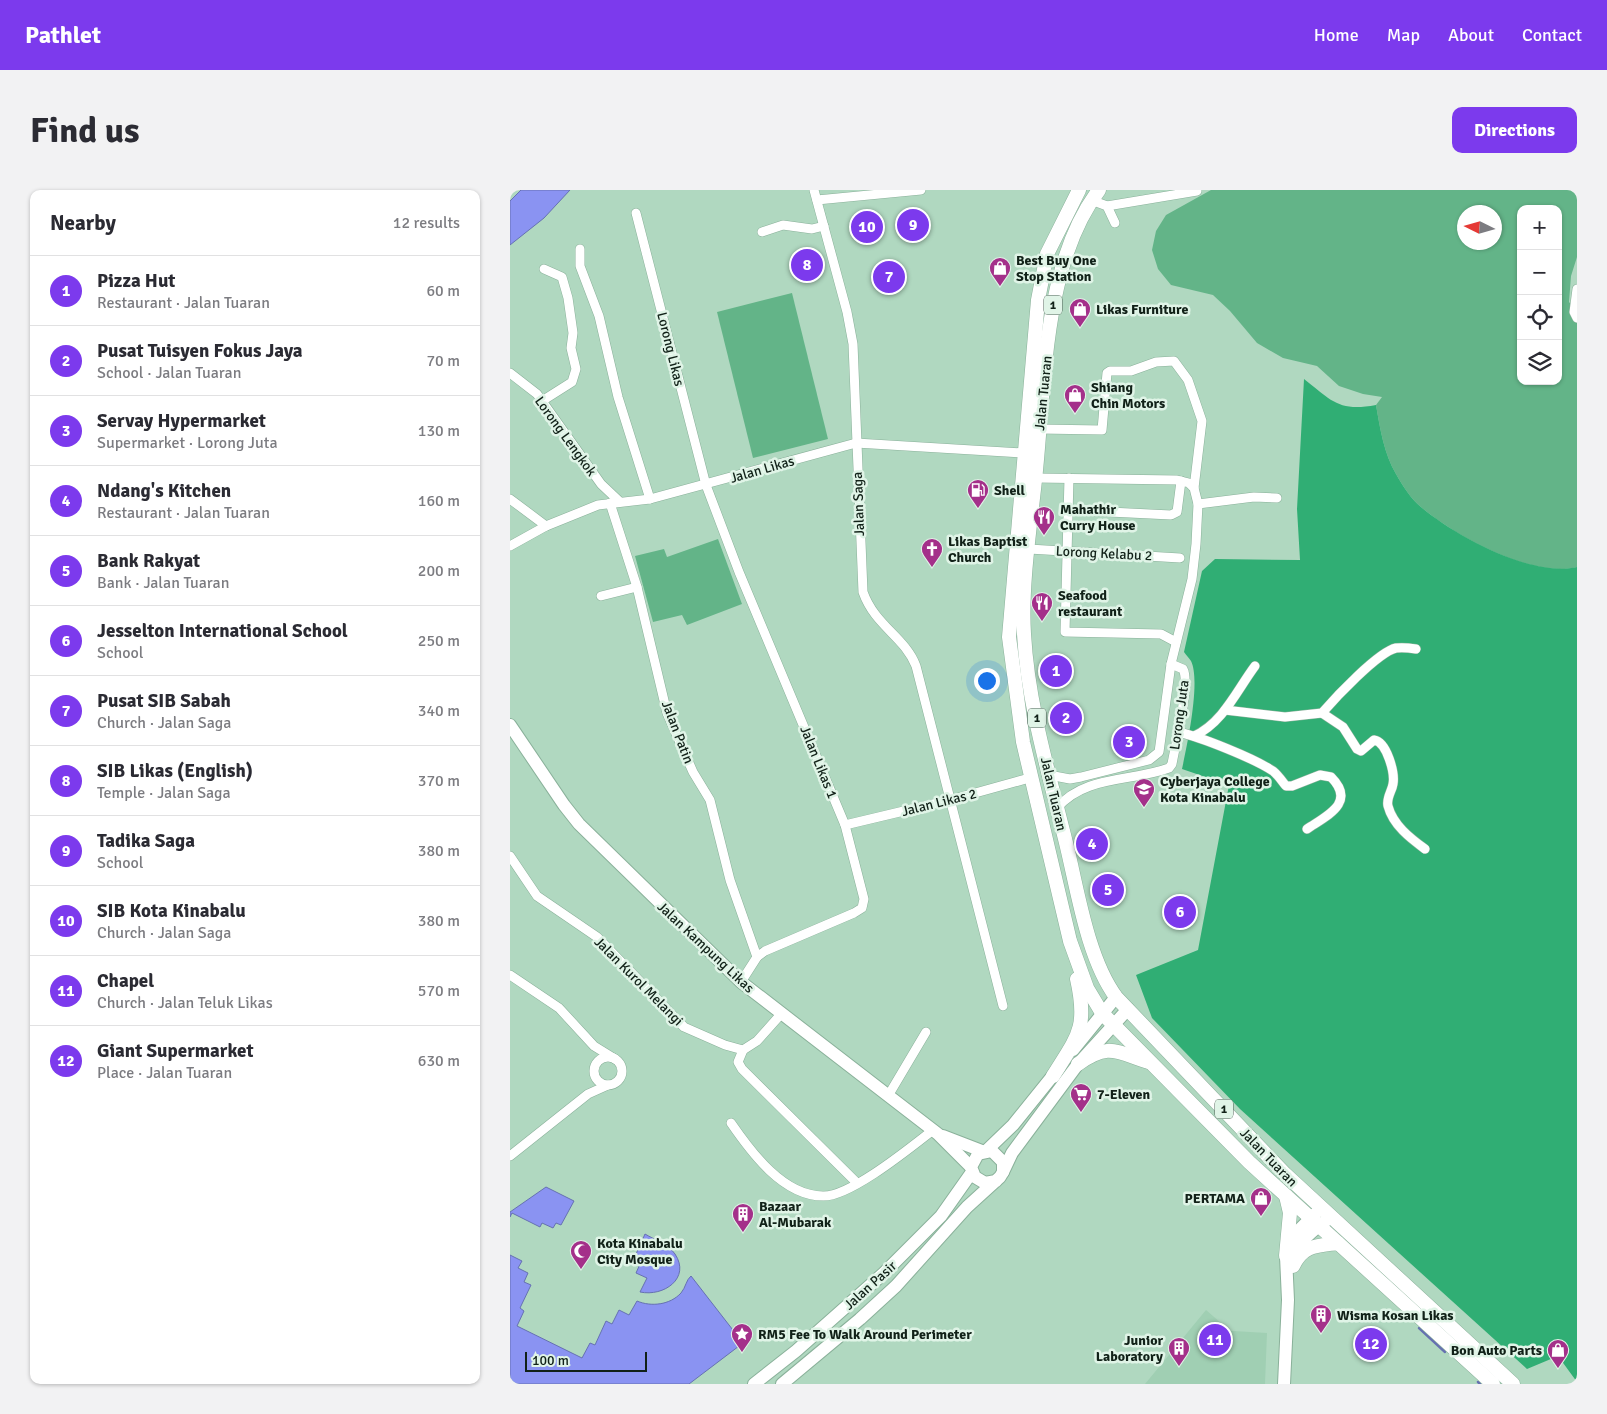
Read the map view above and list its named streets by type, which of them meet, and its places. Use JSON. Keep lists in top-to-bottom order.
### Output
{
  "streets": {
    "main road": [
      "1",
      "Jalan Tuaran",
      "Jalan Kampung Likas",
      "Jalan Pasir"
    ],
    "street": [
      "Lorong Likas",
      "Lorong Lengkok",
      "Jalan Likas",
      "Jalan Saga",
      "Lorong Kelabu 2",
      "Lorong Juta",
      "Jalan Patin",
      "Jalan Likas 1",
      "Jalan Likas 2",
      "Jalan Kurol Melangi"
    ]
  },
  "crossings": [
    ["Lorong Likas", "Jalan Likas"],
    ["Lorong Likas", "Jalan Likas 1"],
    ["Jalan Tuaran", "Jalan Likas"],
    ["Jalan Tuaran", "Lorong Kelabu 2"],
    ["Jalan Tuaran", "Lorong Juta"],
    ["Jalan Tuaran", "Jalan Likas 2"],
    ["Jalan Tuaran", "Jalan Pasir"],
    ["Lorong Lengkok", "Jalan Likas"],
    ["Lorong Lengkok", "Jalan Patin"],
    ["Jalan Likas", "Jalan Saga"],
    ["Jalan Likas", "Jalan Patin"],
    ["Jalan Likas", "Jalan Likas 1"],
    ["Jalan Saga", "Jalan Likas 2"],
    ["Jalan Patin", "Jalan Likas 1"],
    ["Jalan Likas 1", "Jalan Likas 2"],
    ["Jalan Likas 1", "Jalan Kampung Likas"],
    ["Jalan Kampung Likas", "Jalan Pasir"]
  ],
  "places": {
    "shop": [
      "Best Buy One Stop Station",
      "Likas Furniture",
      "Shiang Chin Motors",
      "PERTAMA",
      "Bon Auto Parts"
    ],
    "fuel station": ["Shell"],
    "restaurant": ["Mahathir Curry House", "Seafood restaurant"],
    "church": ["Likas Baptist Church"],
    "school or university": ["Cyberjaya College Kota Kinabalu"],
    "supermarket": ["7-Eleven"],
    "building": ["Bazaar Al-Mubarak", "Wisma Kosan Likas", "Junior Laboratory"],
    "mosque": ["Kota Kinabalu City Mosque"],
    "place": ["RM5 Fee To Walk Around Perimeter"]
  },
  "scale_bar": "100 m",
  "north": "left",
  "page": {
    "header": "Pathlet",
    "nav": [
      "Home",
      "Map",
      "About",
      "Contact"
    ],
    "buttons": "Directions",
    "title": "Find us",
    "heading": ["Nearby", "12 results"],
    "map_buttons": ["+", "−"],
    "pins": [
      "9",
      "10",
      "8",
      "7",
      "1",
      "2",
      "3",
      "4",
      "5",
      "6",
      "11",
      "12"
    ],
    "list": [
      {
        "mark": "1",
        "name": "Pizza Hut",
        "note": "Restaurant · Jalan Tuaran",
        "value": "60 m"
      },
      {
        "mark": "2",
        "name": "Pusat Tuisyen Fokus Jaya",
        "note": "School · Jalan Tuaran",
        "value": "70 m"
      },
      {
        "mark": "3",
        "name": "Servay Hypermarket",
        "note": "Supermarket · Lorong Juta",
        "value": "130 m"
      },
      {
        "mark": "4",
        "name": "Ndang's Kitchen",
        "note": "Restaurant · Jalan Tuaran",
        "value": "160 m"
      },
      {
        "mark": "5",
        "name": "Bank Rakyat",
        "note": "Bank · Jalan Tuaran",
        "value": "200 m"
      },
      {
        "mark": "6",
        "name": "Jesselton International School",
        "note": "School",
        "value": "250 m"
      },
      {
        "mark": "7",
        "name": "Pusat SIB Sabah",
        "note": "Church · Jalan Saga",
        "value": "340 m"
      },
      {
        "mark": "8",
        "name": "SIB Likas (English)",
        "note": "Temple · Jalan Saga",
        "value": "370 m"
      },
      {
        "mark": "9",
        "name": "Tadika Saga",
        "note": "School",
        "value": "380 m"
      },
      {
        "mark": "10",
        "name": "SIB Kota Kinabalu",
        "note": "Church · Jalan Saga",
        "value": "380 m"
      },
      {
        "mark": "11",
        "name": "Chapel",
        "note": "Church · Jalan Teluk Likas",
        "value": "570 m"
      },
      {
        "mark": "12",
        "name": "Giant Supermarket",
        "note": "Place · Jalan Tuaran",
        "value": "630 m"
      }
    ],
    "scale": "100 m"
  }
}
